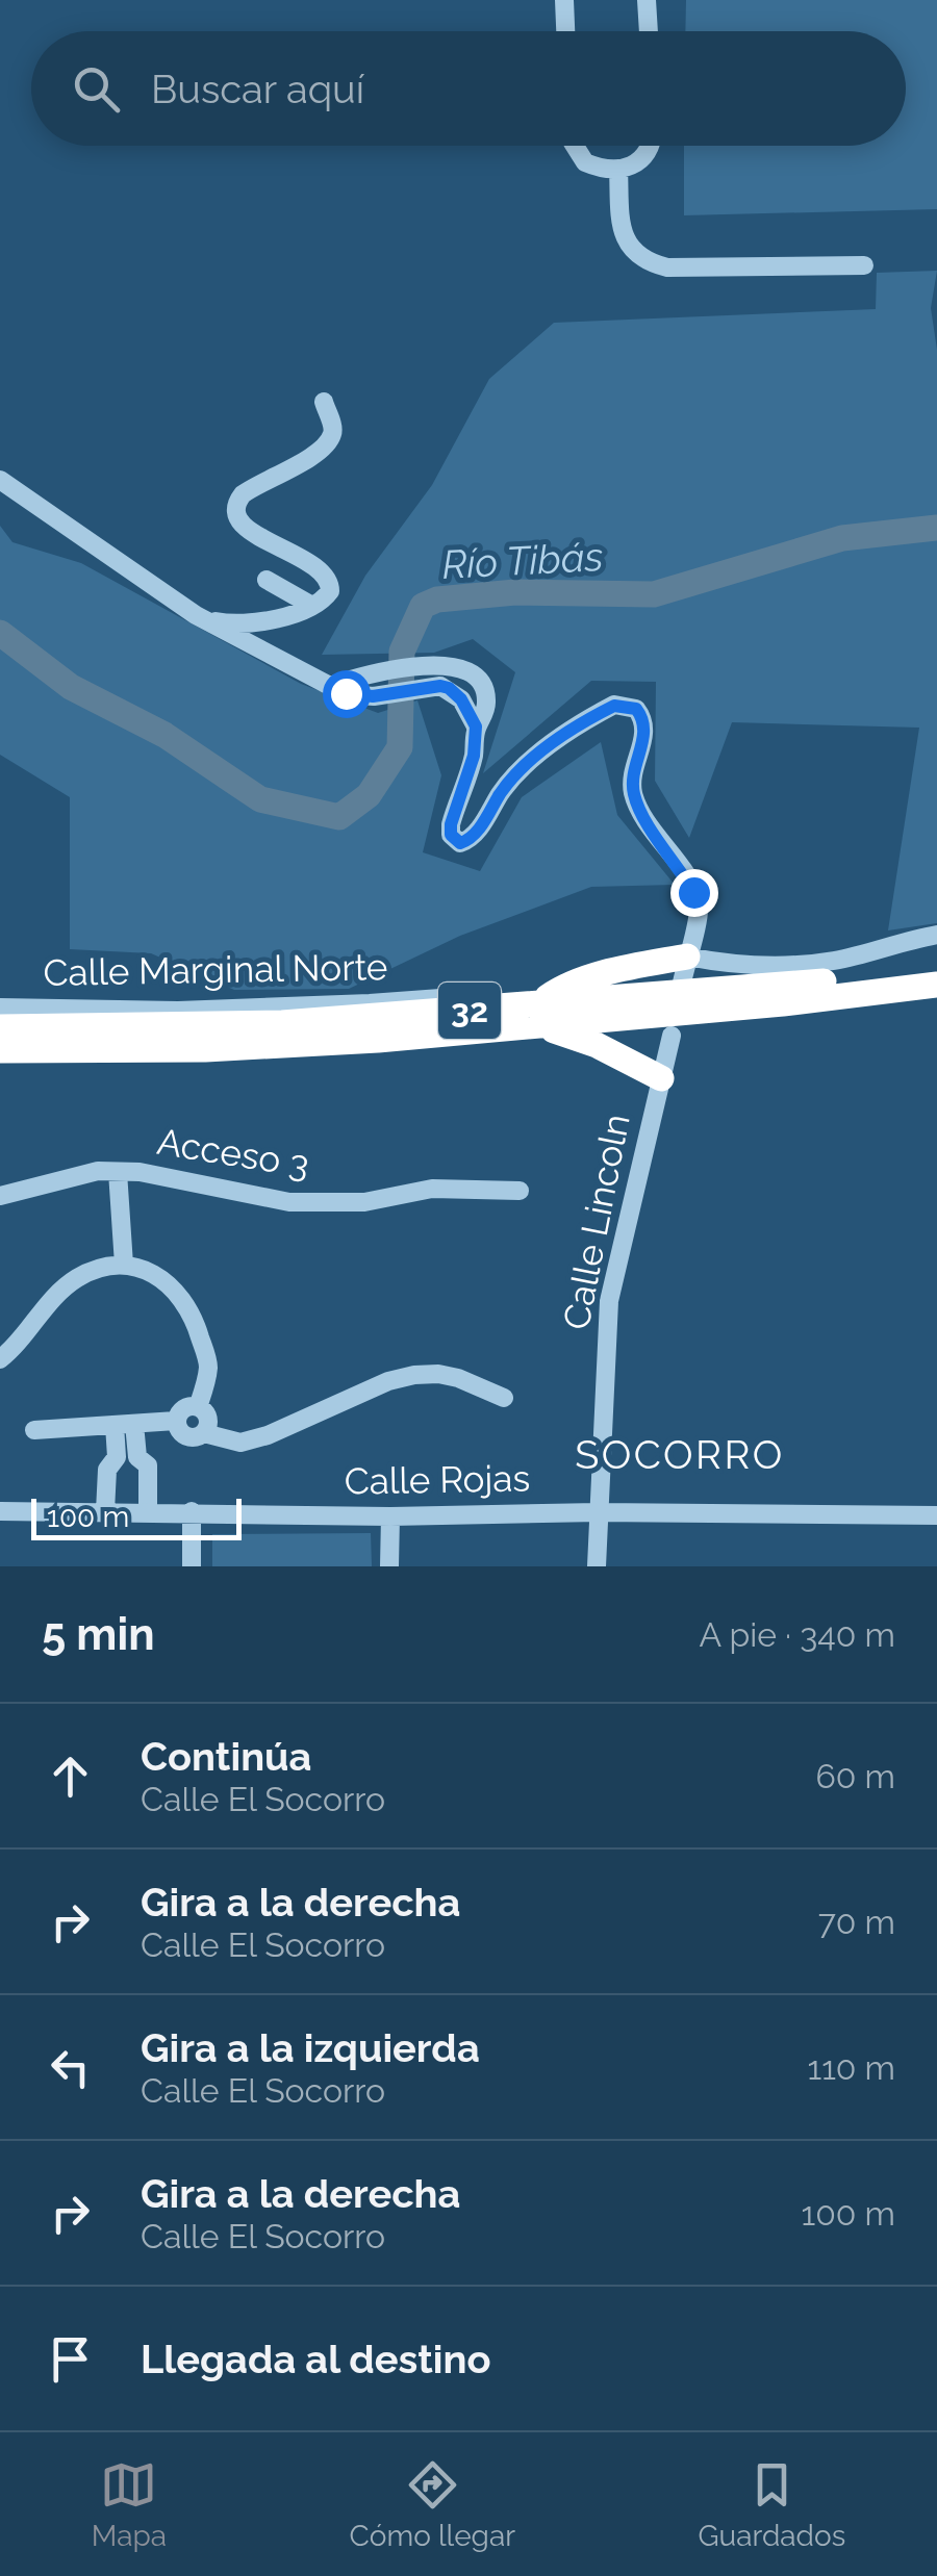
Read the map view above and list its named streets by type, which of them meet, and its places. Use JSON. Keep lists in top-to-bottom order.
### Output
{
  "streets": {
    "highway": ["32"],
    "street": [
      "Calle Marginal Norte",
      "Acceso 3",
      "Calle Lincoln",
      "Calle Rojas"
    ]
  },
  "crossings": [
    ["Calle Marginal Norte", "32"],
    ["Calle Lincoln", "Calle Rojas"]
  ],
  "districts": ["SOCORRO"],
  "water": ["Río Tibás"],
  "scale_bar": "100 m",
  "page": {
    "search": "Buscar aquí",
    "scale": "100 m",
    "heading": ["5 min", "A pie · 340 m"],
    "list": [
      ["Continúa", "Calle El Socorro", "60 m"],
      ["Gira a la derecha", "Calle El Socorro", "70 m"],
      ["Gira a la izquierda", "Calle El Socorro", "110 m"],
      ["Gira a la derecha", "Calle El Socorro", "100 m"],
      "Llegada al destino"
    ],
    "nav": ["Mapa", "Cómo llegar", "Guardados"]
  }
}
